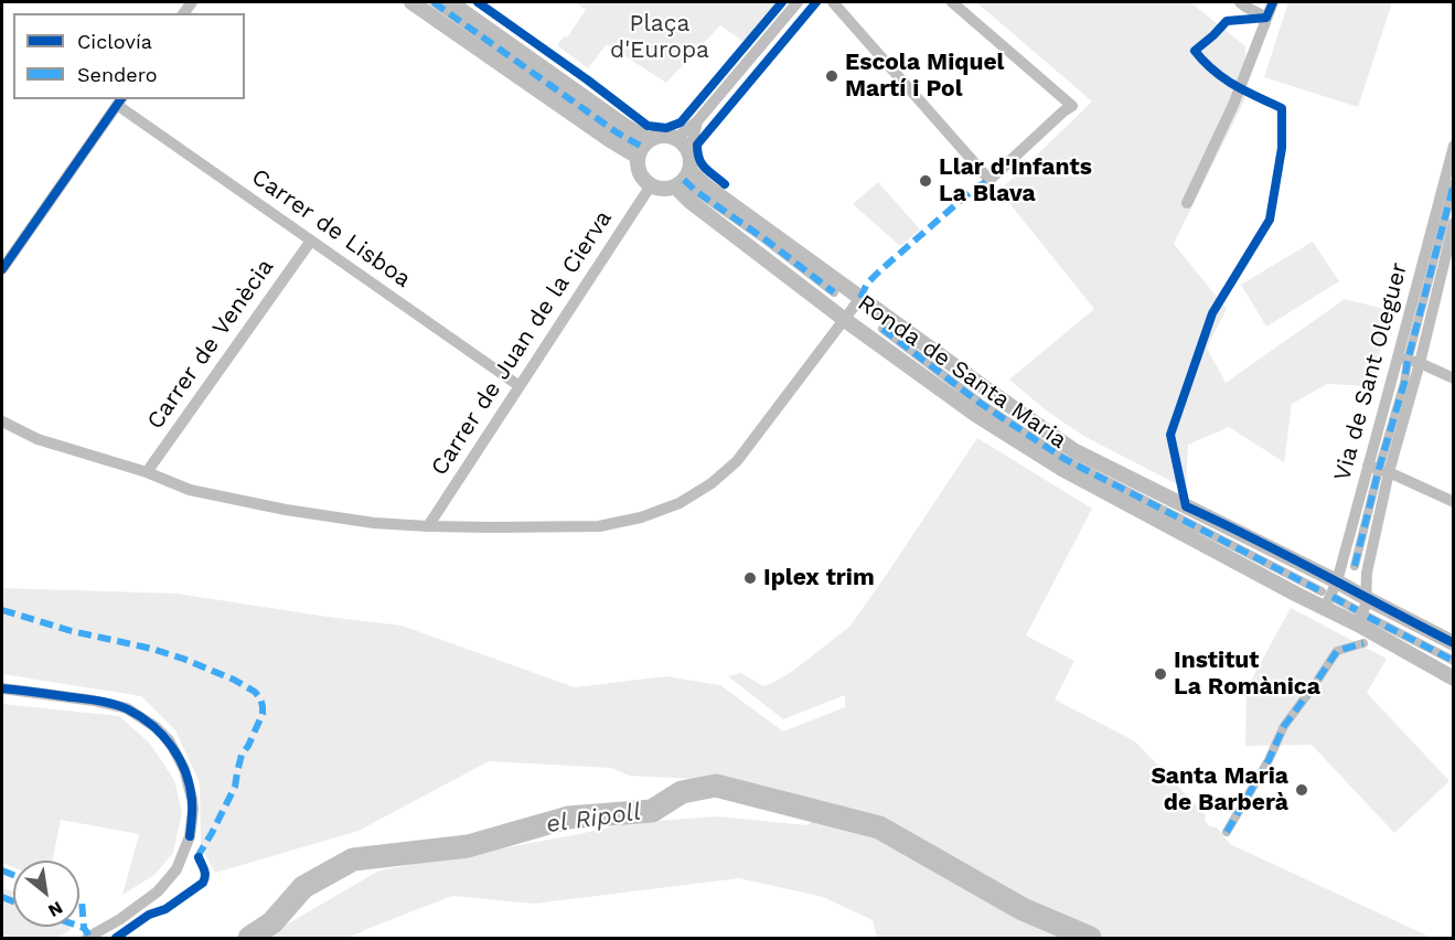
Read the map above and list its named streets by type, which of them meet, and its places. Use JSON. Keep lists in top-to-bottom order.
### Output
{
  "streets": {
    "street": [
      "Carrer de Lisboa",
      "Carrer de Juan de la Cierva",
      "Carrer de Venècia",
      "Ronda de Santa Maria",
      "Via de Sant Oleguer"
    ]
  },
  "crossings": [
    ["Carrer de Lisboa", "Carrer de Juan de la Cierva"],
    ["Carrer de Lisboa", "Carrer de Venècia"],
    ["Carrer de Juan de la Cierva", "Ronda de Santa Maria"],
    ["Ronda de Santa Maria", "Via de Sant Oleguer"]
  ],
  "water": ["el Ripoll"],
  "parks": ["Plaça d'Europa"],
  "places": [
    "Escola Miquel Martí i Pol",
    "Llar d'Infants La Blava",
    "Iplex trim",
    "Institut La Romànica",
    "Santa Maria de Barberà"
  ],
  "legend": ["Ciclovía", "Sendero"],
  "north": "bottom right"
}
